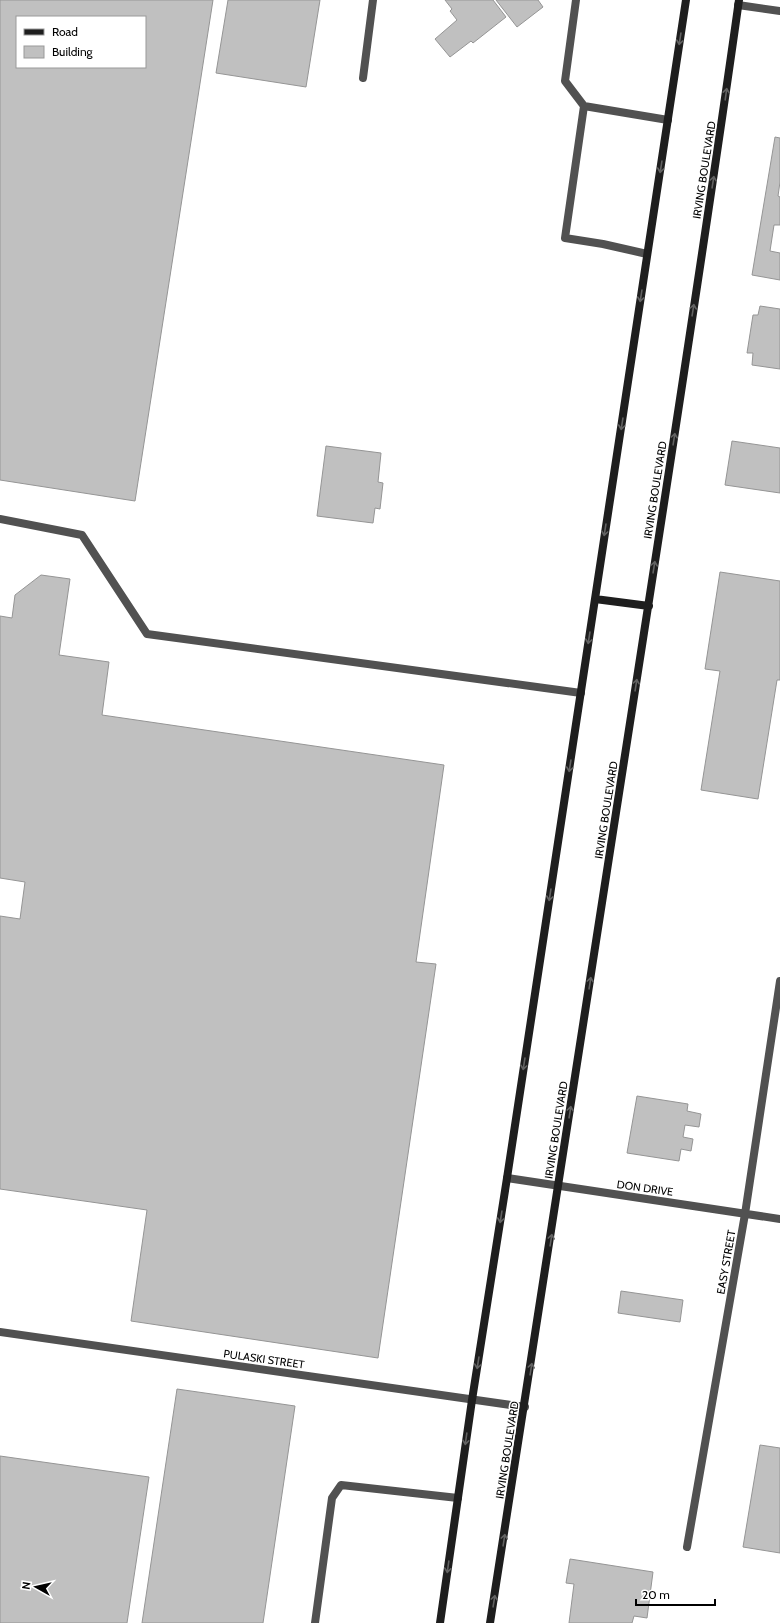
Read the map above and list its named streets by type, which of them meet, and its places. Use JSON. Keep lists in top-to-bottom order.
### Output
{
  "streets": {
    "main road": ["IRVING BOULEVARD"],
    "street": ["DON DRIVE", "EASY STREET", "PULASKI STREET"]
  },
  "crossings": [
    ["IRVING BOULEVARD", "DON DRIVE"],
    ["IRVING BOULEVARD", "PULASKI STREET"],
    ["DON DRIVE", "EASY STREET"]
  ],
  "legend": ["Road", "Building"],
  "scale_bar": "20 m",
  "north": "left"
}
